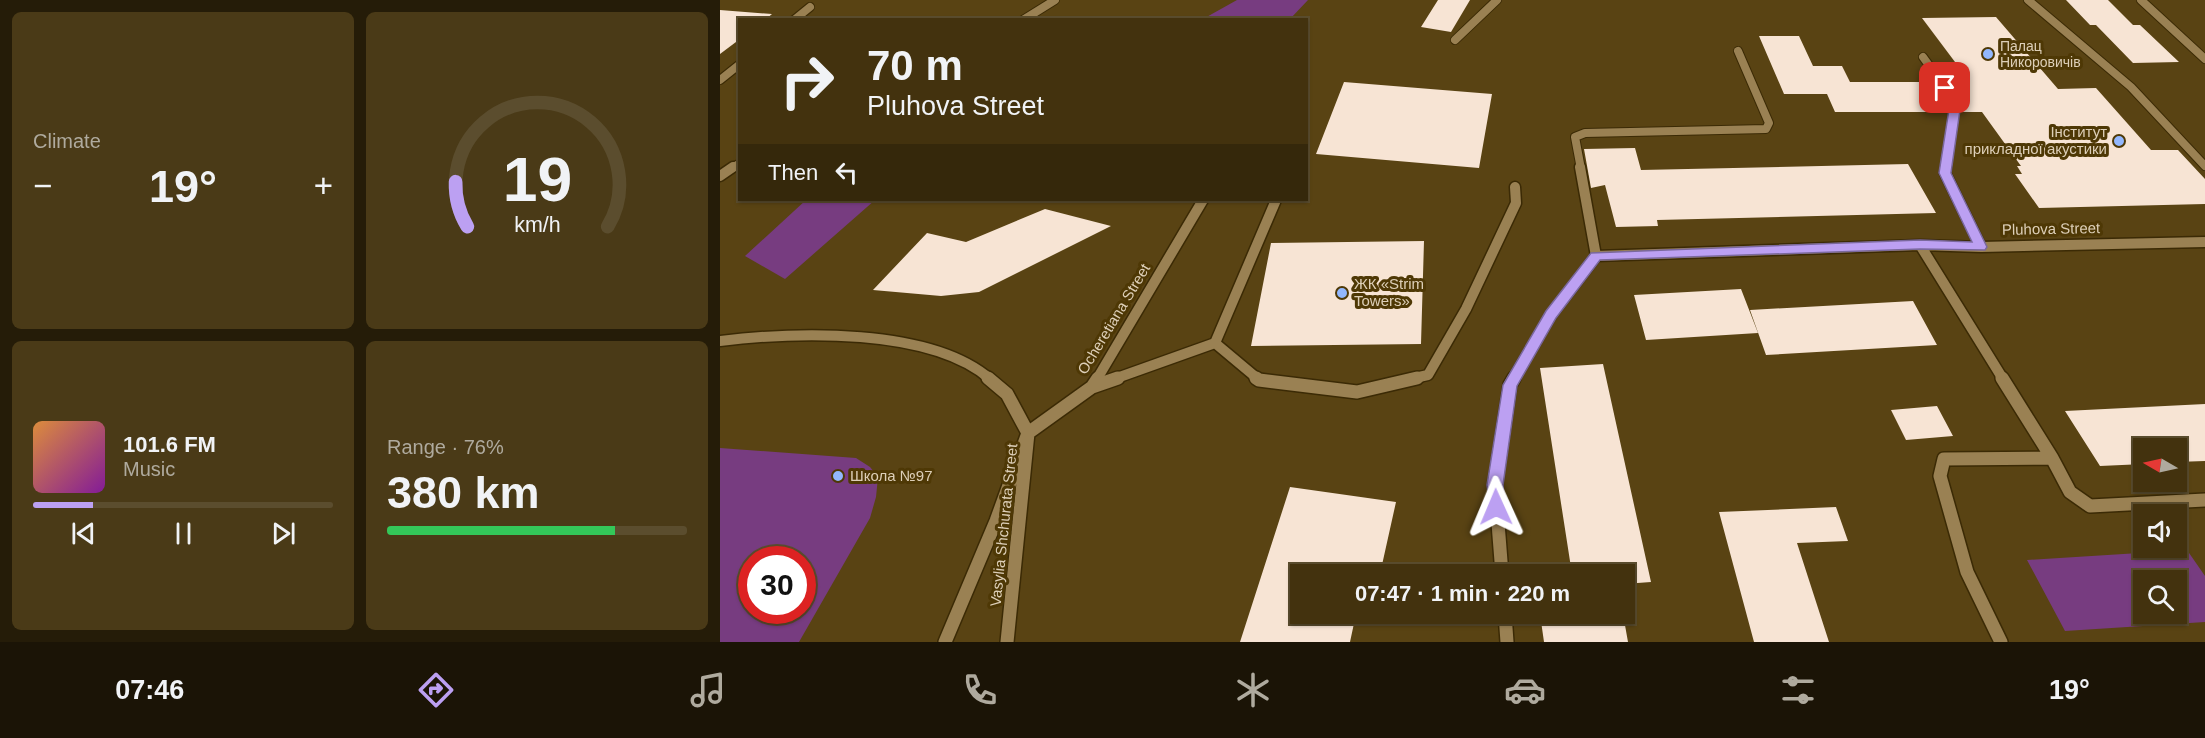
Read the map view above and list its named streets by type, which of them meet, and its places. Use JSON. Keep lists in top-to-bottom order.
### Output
{
  "streets": {
    "street": ["Pluhova Street", "Ocheretiana Street", "Vasylia Shchurata Street"]
  },
  "crossings": [
    ["Ocheretiana Street", "Vasylia Shchurata Street"]
  ],
  "places": [
    "Палац Никоровичів",
    "Інститут прикладної акустики",
    "ЖК «Strim Towers»",
    "Школа №97"
  ],
  "north": "left",
  "page": {
    "tile": [
      "Climate",
      ["Range · 76%", "380 km"]
    ],
    "turn": ["70 m", "Pluhova Street"],
    "then": "Then",
    "heat": ["−", "19°", "+"],
    "song": ["101.6 FM", "Music"],
    "limit": "30",
    "trip": "07:47 · 1 min · 220 m",
    "tabs": ["07:46", "19°"],
    "gauge": ["19", "km/h"]
  }
}
